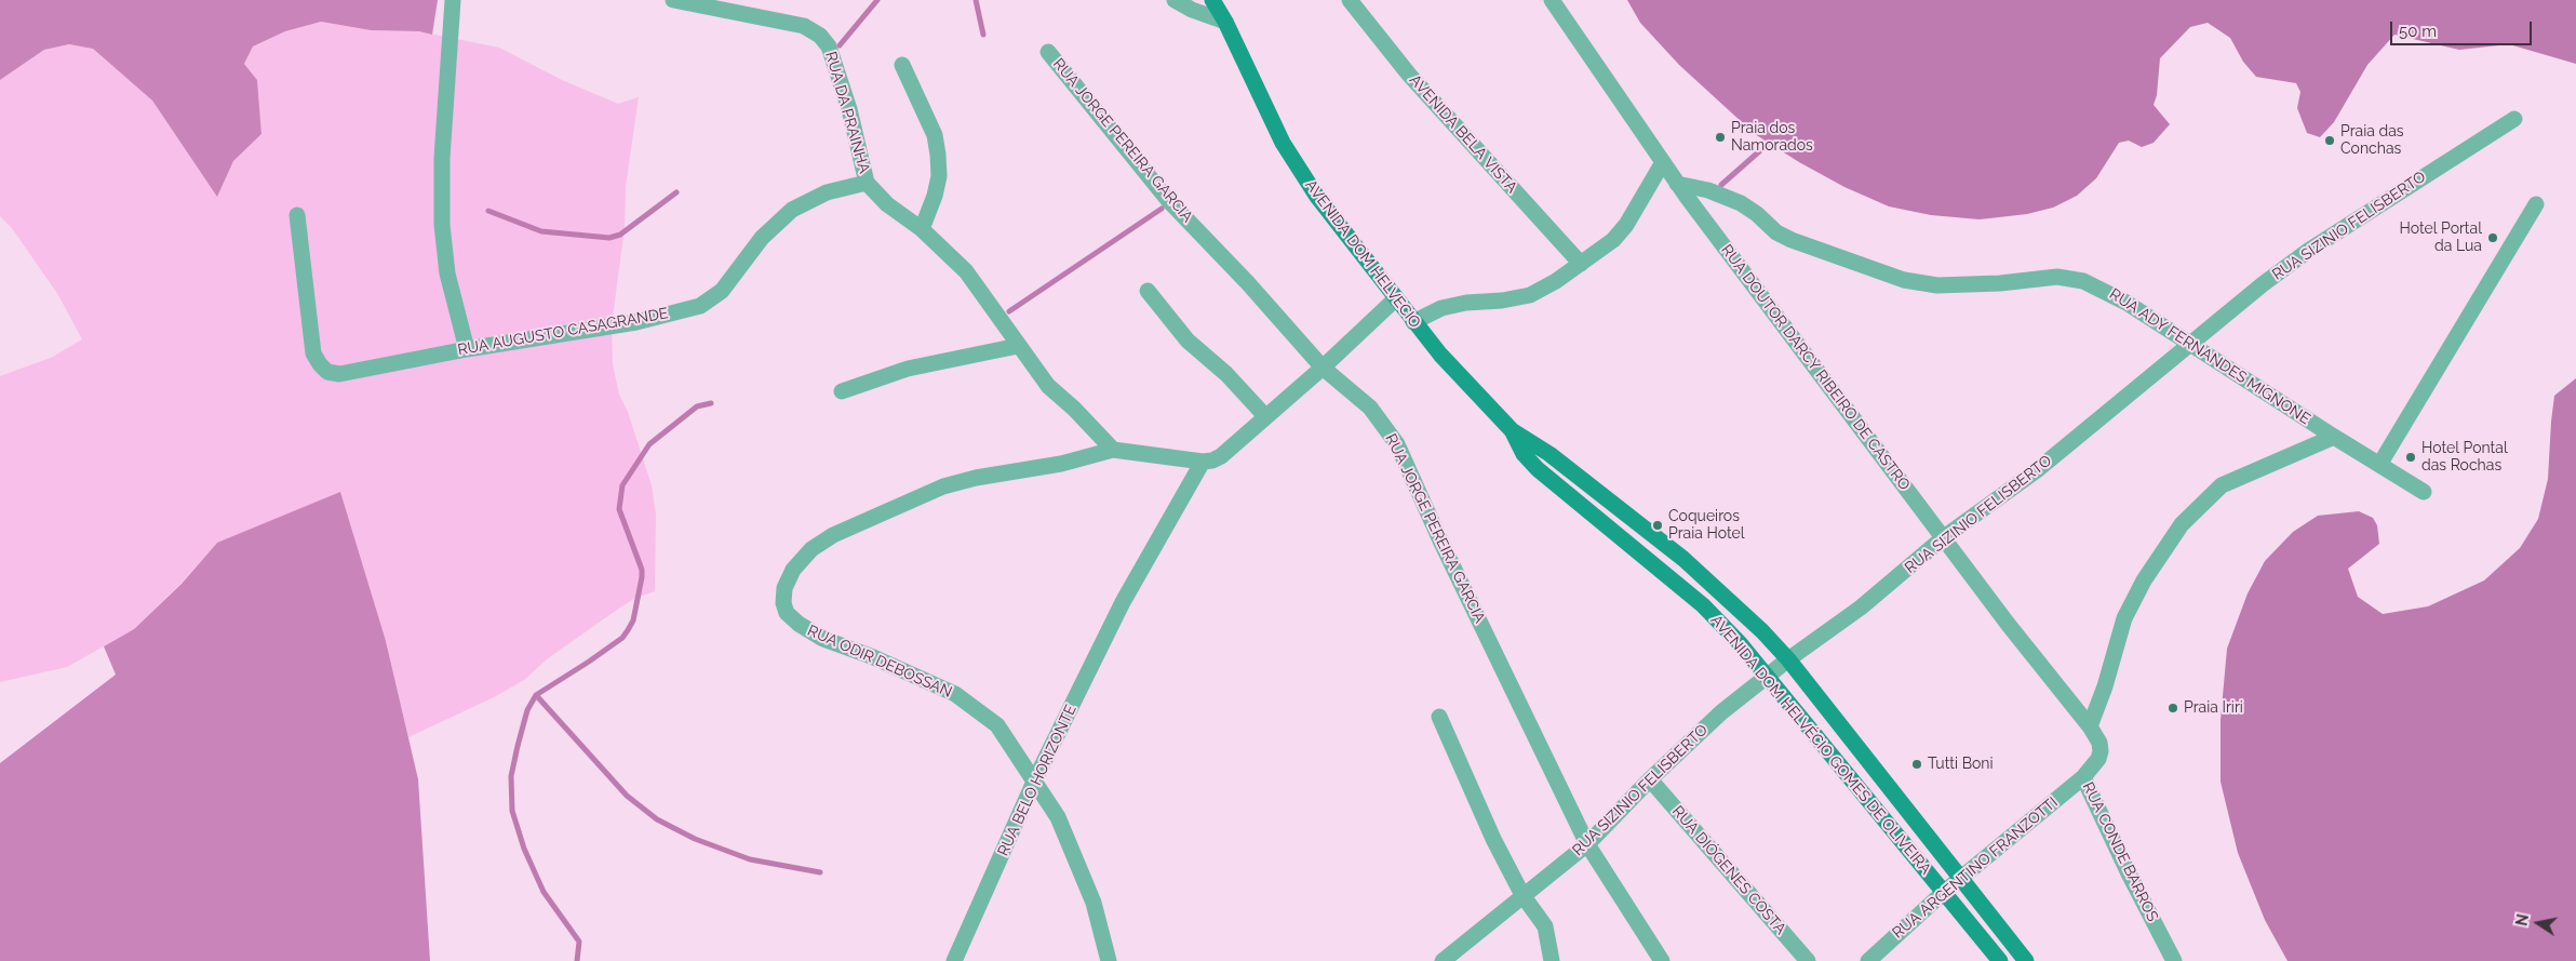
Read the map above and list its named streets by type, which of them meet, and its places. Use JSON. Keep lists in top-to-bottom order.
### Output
{
  "streets": {
    "street": [
      "RUA DA PRAINHA",
      "AVENIDA BELA VISTA",
      "RUA JORGE PEREIRA GARCIA",
      "RUA SIZINIO FELISBERTO",
      "AVENIDA DOM HELVECIO",
      "RUA AUGUSTO CASAGRANDE",
      "RUA ADY FERNANDES MIGNONE",
      "RUA DOUTOR DARCY RIBEIRO DE CASTRO",
      "RUA ODIR DEBOSSAN",
      "AVENIDA DOM HELVÉCIO GOMES DE OLIVEIRA",
      "RUA BELO HORIZONTE",
      "RUA CONDE BARROS",
      "RUA ARGENTINO FRANZOTTI",
      "RUA DIÓGENES COSTA"
    ]
  },
  "crossings": [
    ["RUA DA PRAINHA", "RUA AUGUSTO CASAGRANDE"],
    ["RUA JORGE PEREIRA GARCIA", "RUA SIZINIO FELISBERTO"],
    ["RUA SIZINIO FELISBERTO", "RUA ADY FERNANDES MIGNONE"],
    ["RUA SIZINIO FELISBERTO", "RUA DOUTOR DARCY RIBEIRO DE CASTRO"],
    ["RUA SIZINIO FELISBERTO", "AVENIDA DOM HELVÉCIO GOMES DE OLIVEIRA"],
    ["RUA SIZINIO FELISBERTO", "RUA DIÓGENES COSTA"],
    ["AVENIDA DOM HELVECIO", "AVENIDA DOM HELVÉCIO GOMES DE OLIVEIRA"],
    ["RUA ADY FERNANDES MIGNONE", "RUA DOUTOR DARCY RIBEIRO DE CASTRO"],
    ["RUA DOUTOR DARCY RIBEIRO DE CASTRO", "RUA CONDE BARROS"],
    ["RUA ODIR DEBOSSAN", "RUA BELO HORIZONTE"],
    ["AVENIDA DOM HELVÉCIO GOMES DE OLIVEIRA", "RUA ARGENTINO FRANZOTTI"],
    ["RUA CONDE BARROS", "RUA ARGENTINO FRANZOTTI"]
  ],
  "places": [
    "Praia dos Namorados",
    "Praia das Conchas",
    "Hotel Portal da Lua",
    "Hotel Pontal das Rochas",
    "Coqueiros Praia Hotel",
    "Praia Iriri",
    "Tutti Boni"
  ],
  "scale_bar": "50 m",
  "north": "left"
}
